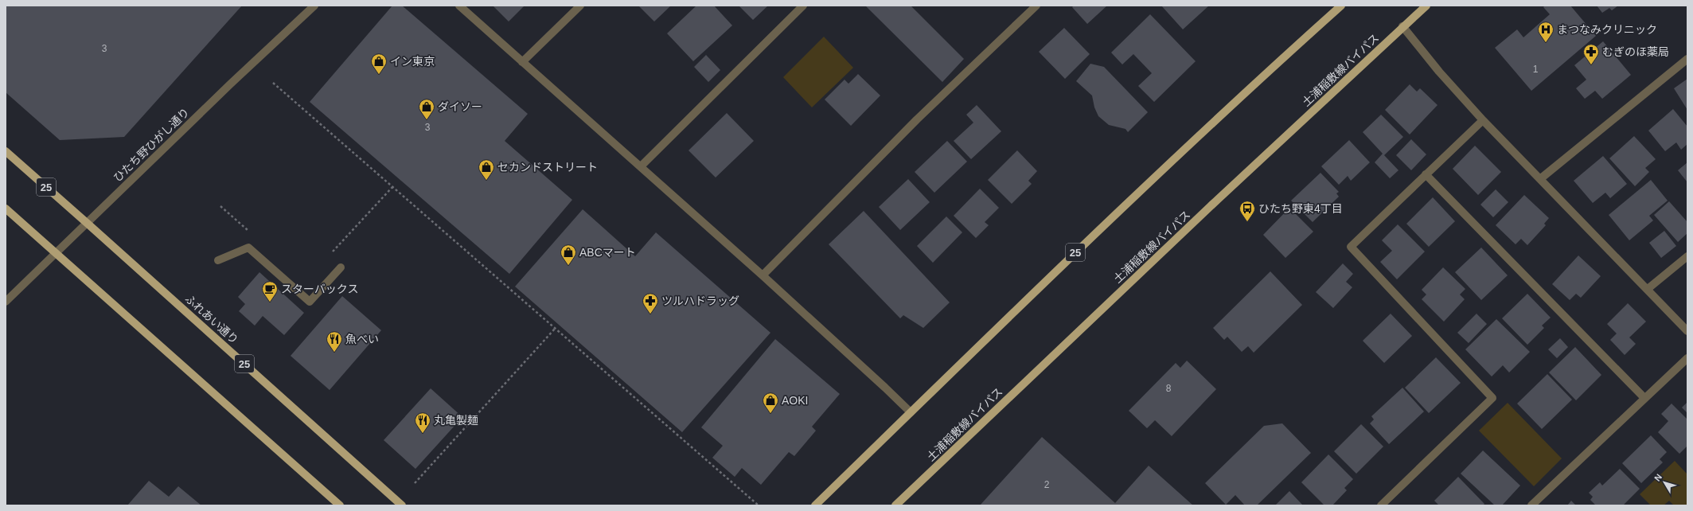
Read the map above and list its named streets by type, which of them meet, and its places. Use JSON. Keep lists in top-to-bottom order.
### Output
{
  "streets": {
    "main road": ["土浦稲敷線バイパス", "25", "ふれあい通り"],
    "street": ["ひたち野ひがし通り"]
  },
  "crossings": [
    ["ひたち野ひがし通り", "ふれあい通り"]
  ],
  "places": {
    "hospital": ["まつなみクリニック"],
    "pharmacy": ["むぎのほ薬局", "ツルハドラッグ"],
    "shop": [
      "イン東京",
      "ダイソー",
      "セカンドストリート",
      "ABCマート",
      "AOKI"
    ],
    "bus stop": ["ひたち野東4丁目"],
    "cafe": ["スターバックス"],
    "restaurant": ["魚べい", "丸亀製麺"]
  },
  "house_numbers": [
    "3",
    "1",
    "3",
    "8",
    "2"
  ],
  "north": "top left"
}
